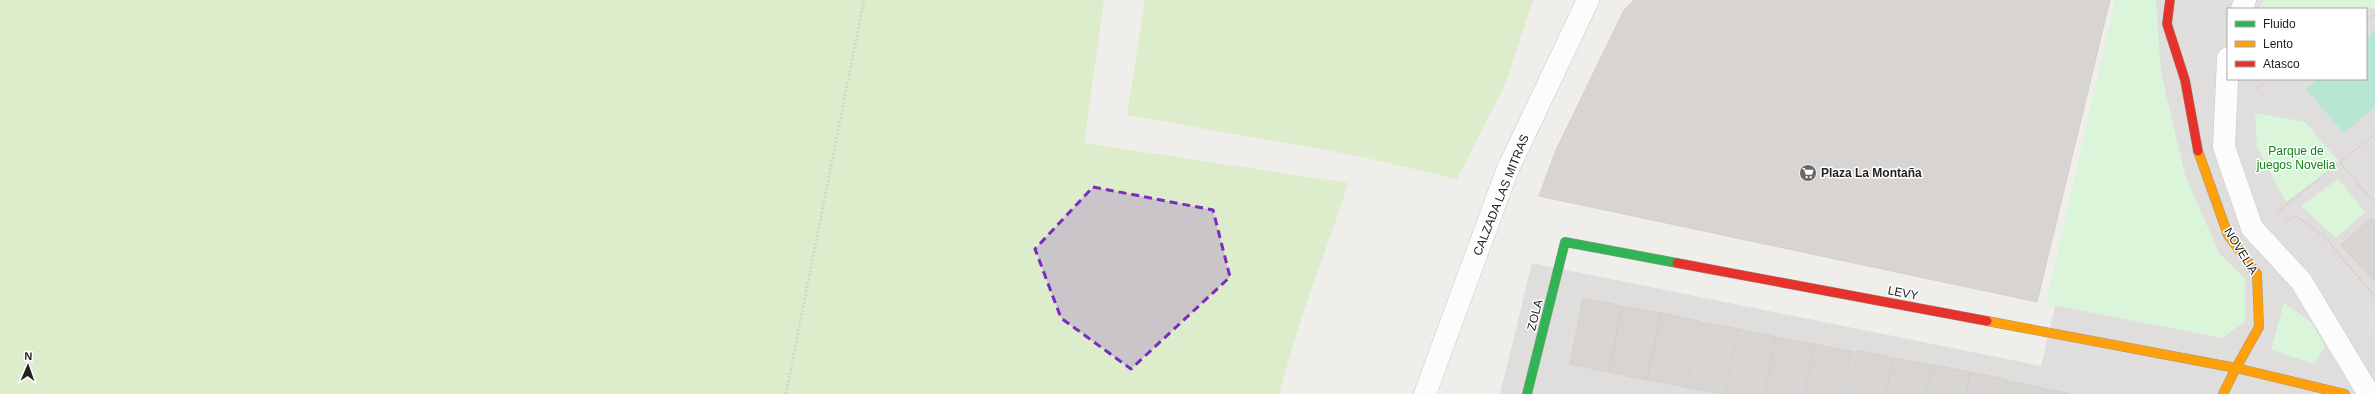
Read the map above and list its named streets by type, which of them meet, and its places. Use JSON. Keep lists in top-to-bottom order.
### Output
{
  "streets": {
    "street": [
      "CALZADA LAS MITRAS",
      "NOVELIA",
      "LEVY",
      "ZOLA"
    ]
  },
  "crossings": [
    ["NOVELIA", "LEVY"],
    ["LEVY", "ZOLA"]
  ],
  "parks": ["Parque de juegos Novelia"],
  "places": {
    "supermarket": ["Plaza La Montaña"]
  },
  "legend": ["Fluido", "Lento", "Atasco"],
  "north": "top"
}
